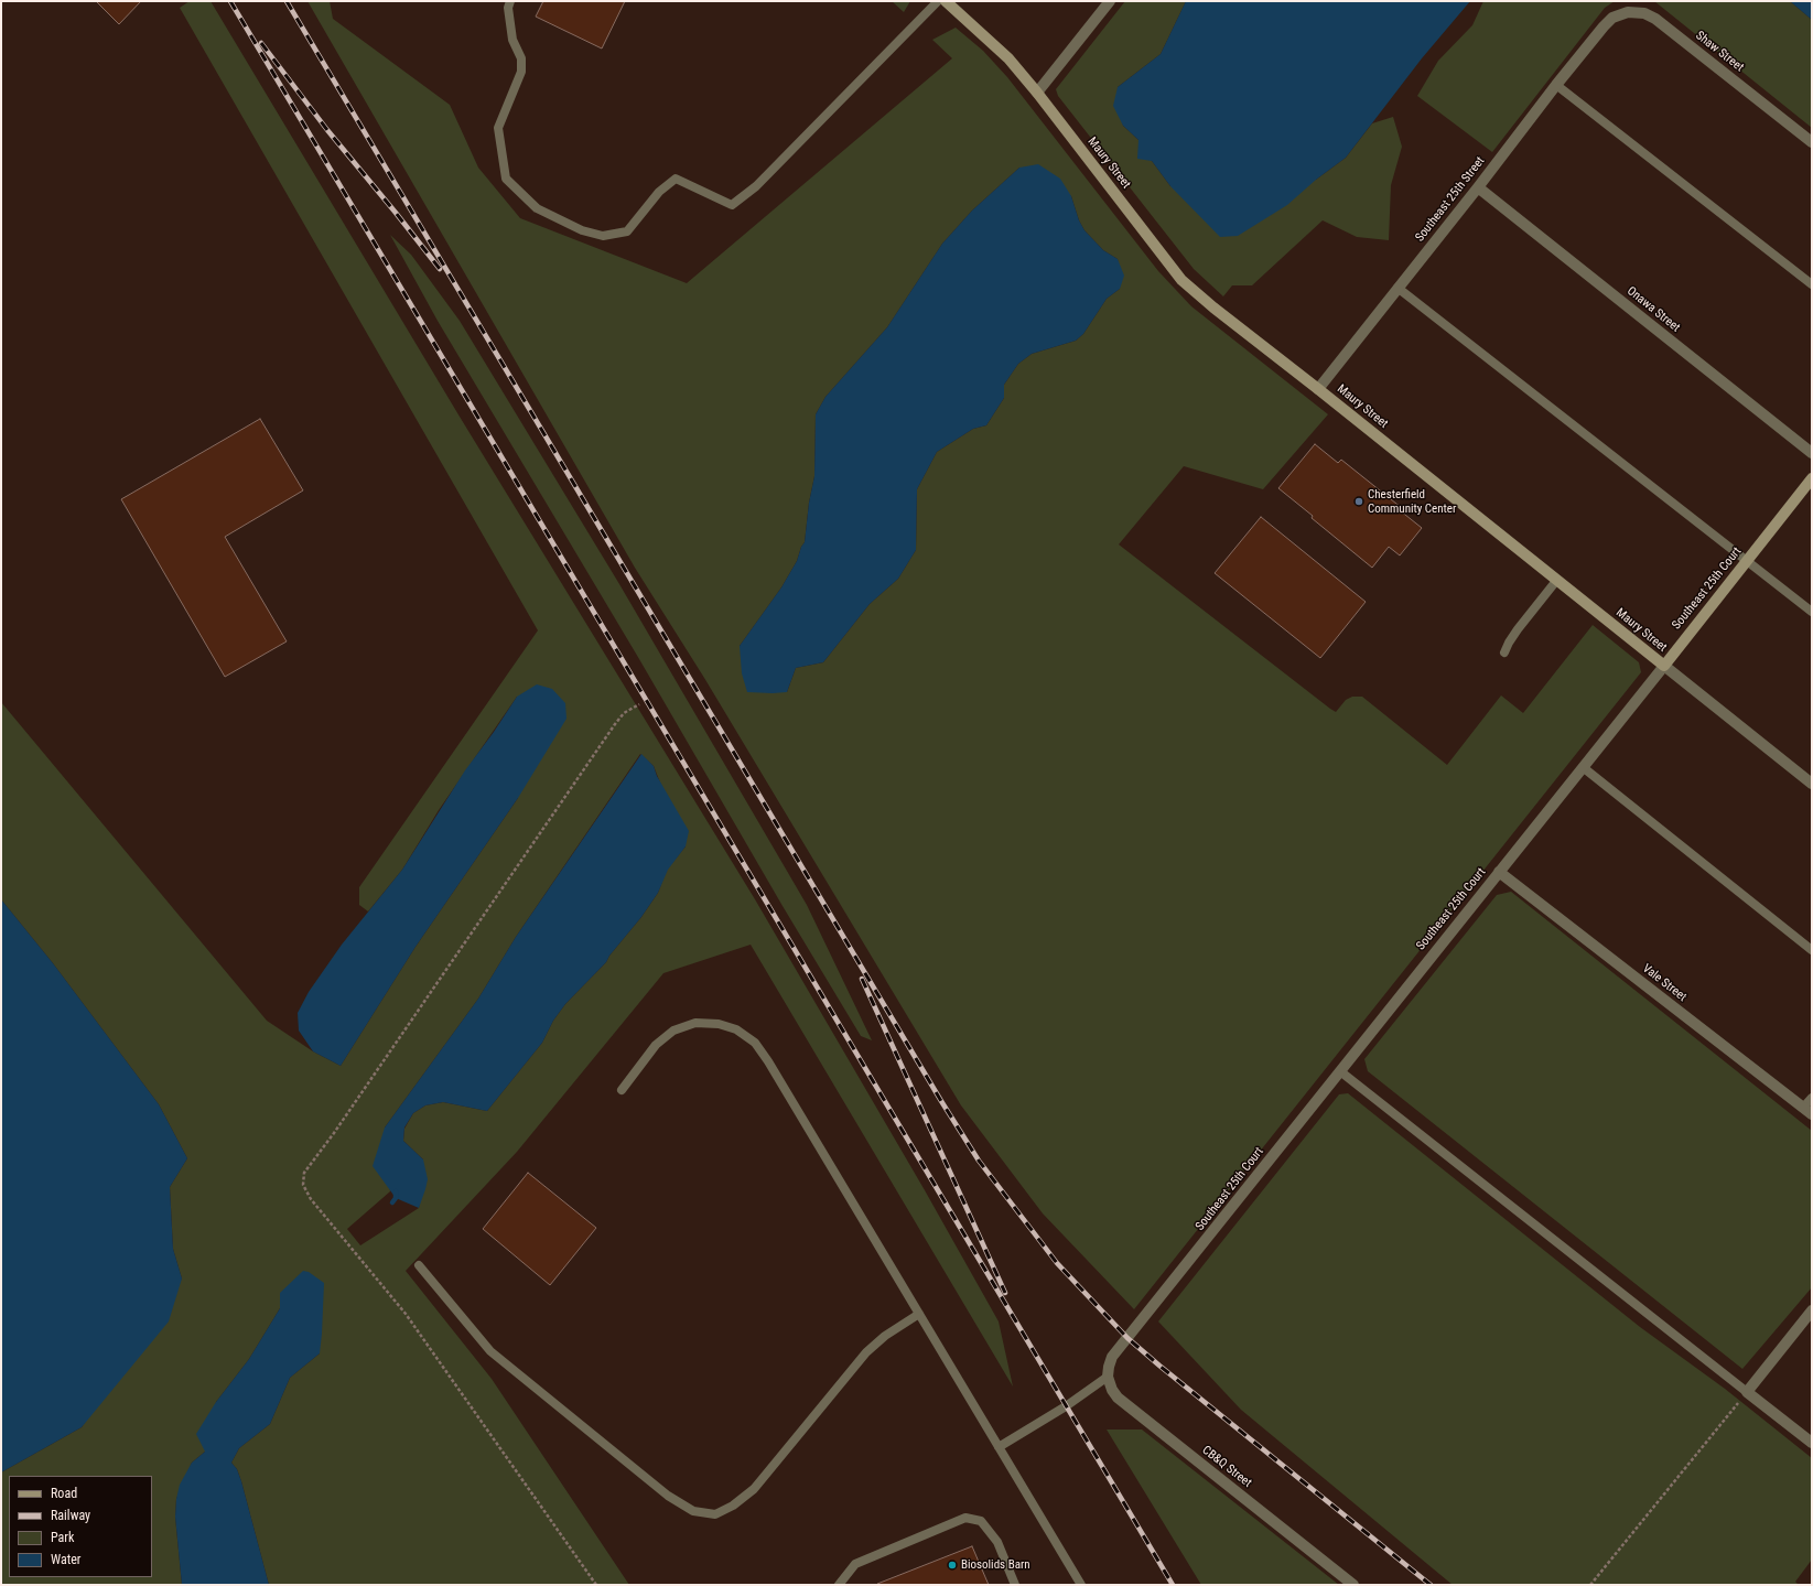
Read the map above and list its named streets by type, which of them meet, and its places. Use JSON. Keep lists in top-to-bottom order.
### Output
{
  "streets": {
    "main road": ["Maury Street", "Southeast 25th Court"],
    "street": [
      "Shaw Street",
      "Southeast 25th Street",
      "Onawa Street",
      "Vale Street",
      "CB&Q Street"
    ]
  },
  "crossings": [
    ["Shaw Street", "Southeast 25th Street"],
    ["Maury Street", "Southeast 25th Street"],
    ["Maury Street", "Southeast 25th Court"],
    ["Southeast 25th Street", "Onawa Street"],
    ["Southeast 25th Court", "Vale Street"],
    ["Southeast 25th Court", "CB&Q Street"]
  ],
  "places": ["Chesterfield Community Center", "Biosolids Barn"],
  "legend": [
    "Road",
    "Railway",
    "Park",
    "Water"
  ]
}
